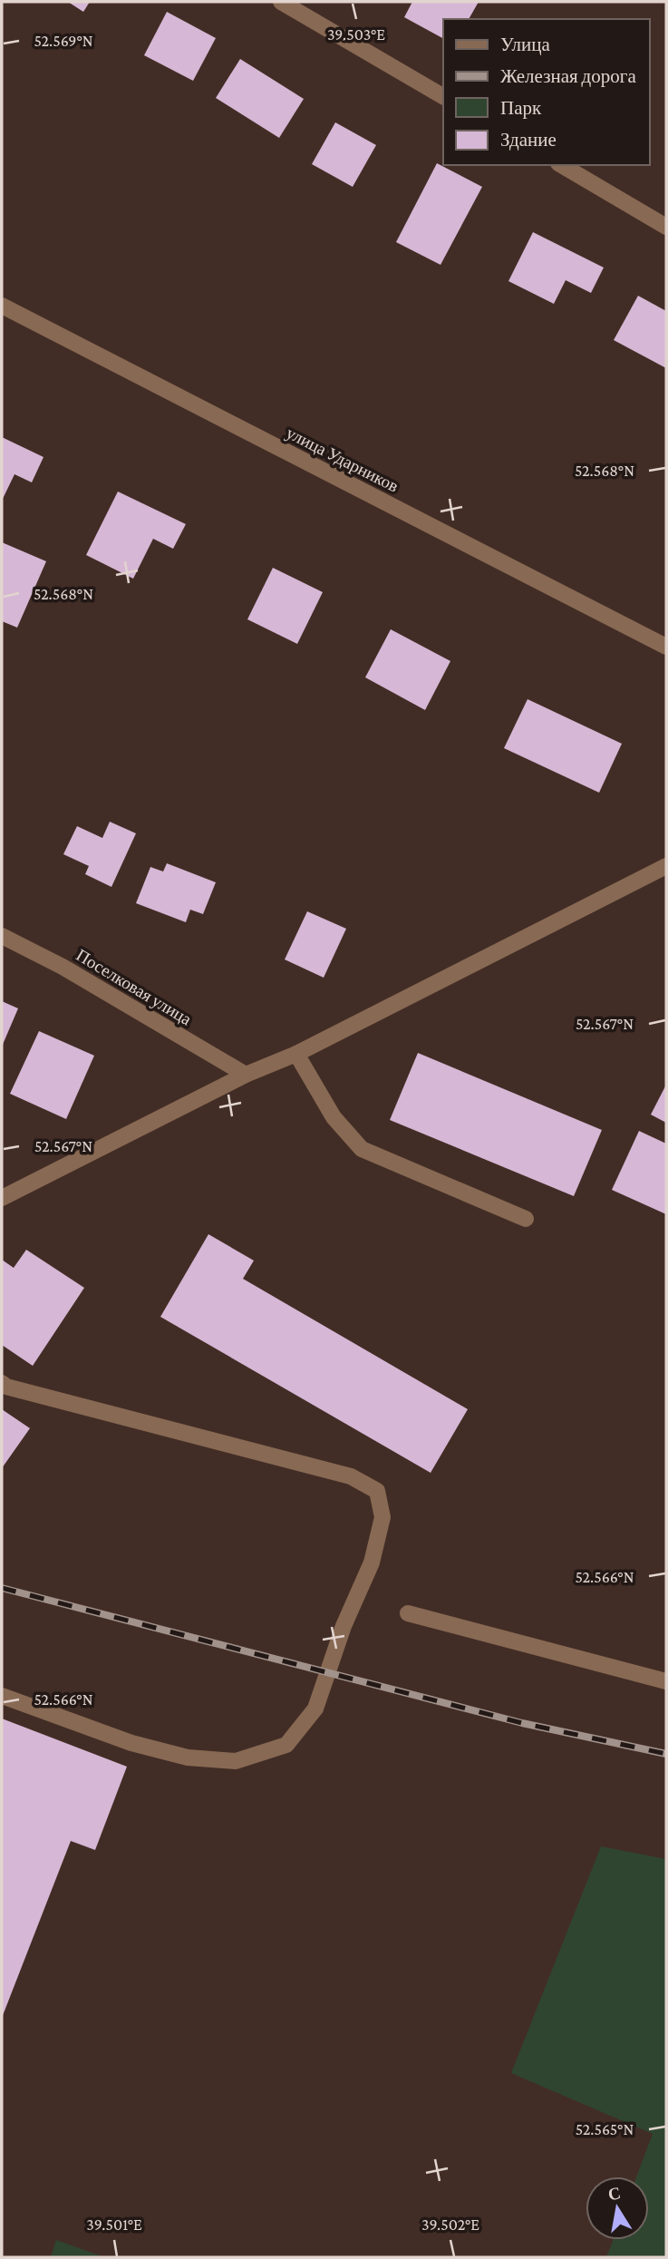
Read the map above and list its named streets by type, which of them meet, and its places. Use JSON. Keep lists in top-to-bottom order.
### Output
{
  "streets": {
    "street": ["улица Ударников", "Поселковая улица"]
  },
  "legend": [
    "Улица",
    "Железная дорога",
    "Парк",
    "Здание"
  ],
  "north": "top",
  "coordinates": [
    "39.503°E",
    "52.569°N",
    "52.568°N",
    "52.567°N",
    "52.566°N",
    "52.565°N",
    "39.501°E",
    "39.502°E"
  ]
}
